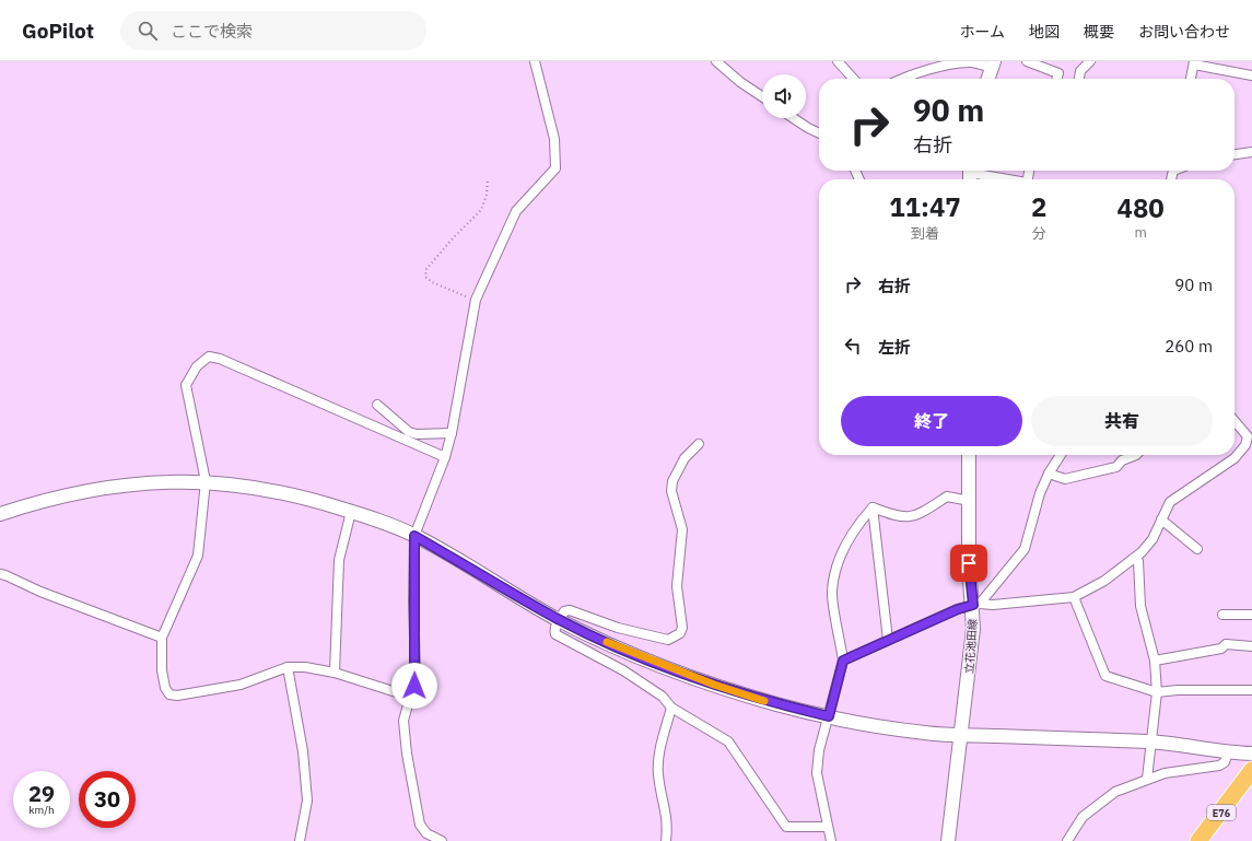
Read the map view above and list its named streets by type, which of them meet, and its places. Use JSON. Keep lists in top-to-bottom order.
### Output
{
  "streets": {
    "highway": ["E76"],
    "street": ["立花池田線"]
  },
  "page": {
    "header": "GoPilot",
    "search": "ここで検索",
    "nav": [
      "ホーム",
      "地図",
      "概要",
      "お問い合わせ"
    ],
    "turn": ["90 m", "右折"],
    "eta": [
      "11:47",
      "到着",
      "2",
      "分",
      "480",
      "m"
    ],
    "list": [
      {
        "name": "右折",
        "value": "90 m"
      },
      {
        "name": "左折",
        "value": "260 m"
      }
    ],
    "buttons": ["終了", "共有"],
    "speed": "29 km/h",
    "limit": "30"
  }
}
